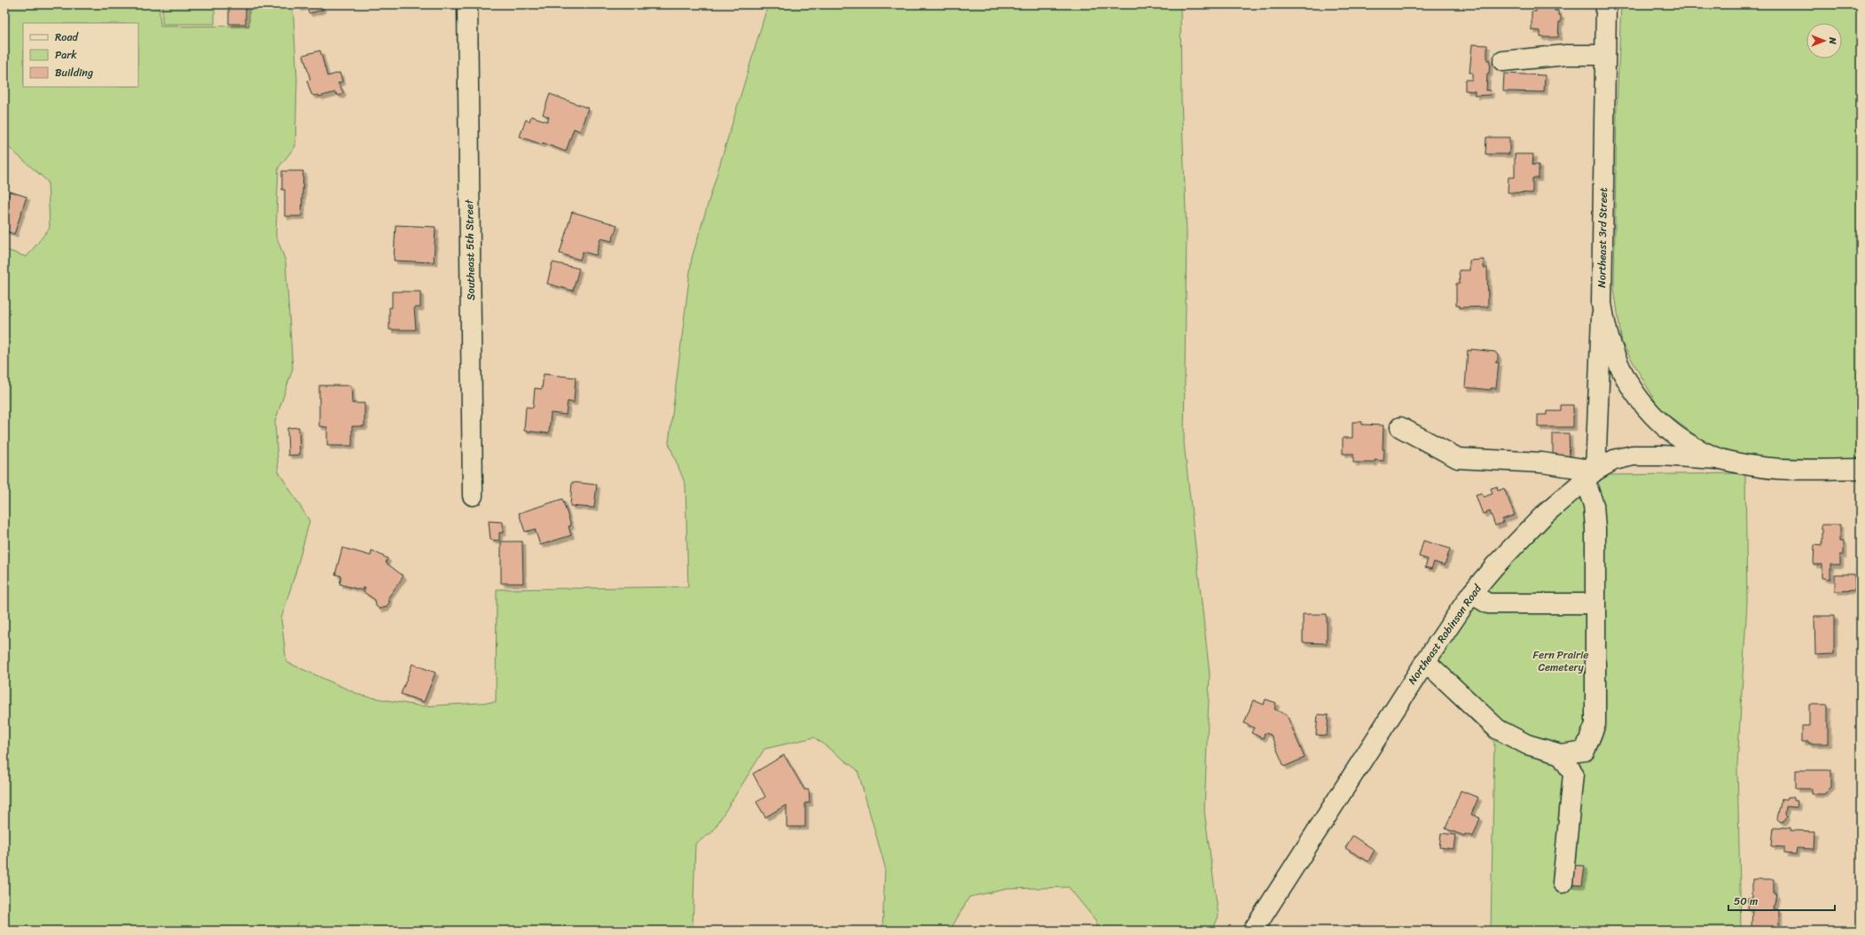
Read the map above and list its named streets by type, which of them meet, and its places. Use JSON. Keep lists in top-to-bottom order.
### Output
{
  "streets": {
    "street": ["Northeast 3rd Street", "Southeast 5th Street", "Northeast Robinson Road"]
  },
  "parks": ["Fern Prairie Cemetery"],
  "legend": ["Road", "Park", "Building"],
  "scale_bar": "50 m",
  "north": "right"
}
